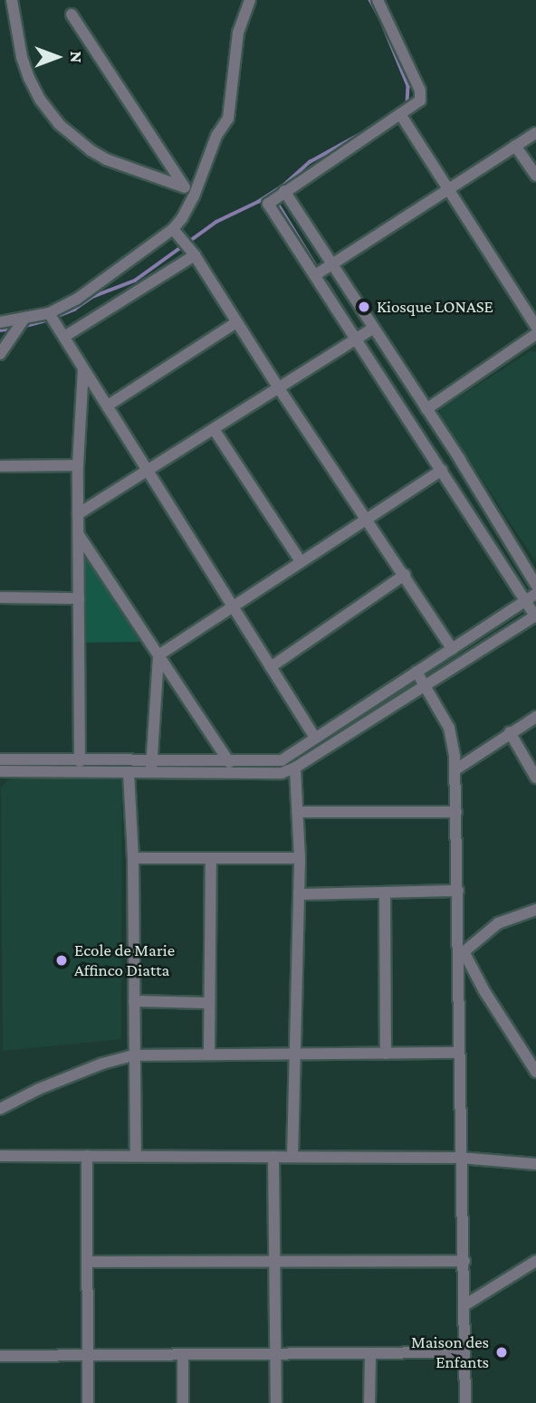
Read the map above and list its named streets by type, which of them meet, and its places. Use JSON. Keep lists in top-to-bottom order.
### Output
{
  "places": ["Kiosque LONASE", "Ecole de Marie Affinco Diatta", "Maison des Enfants"],
  "north": "right"
}
